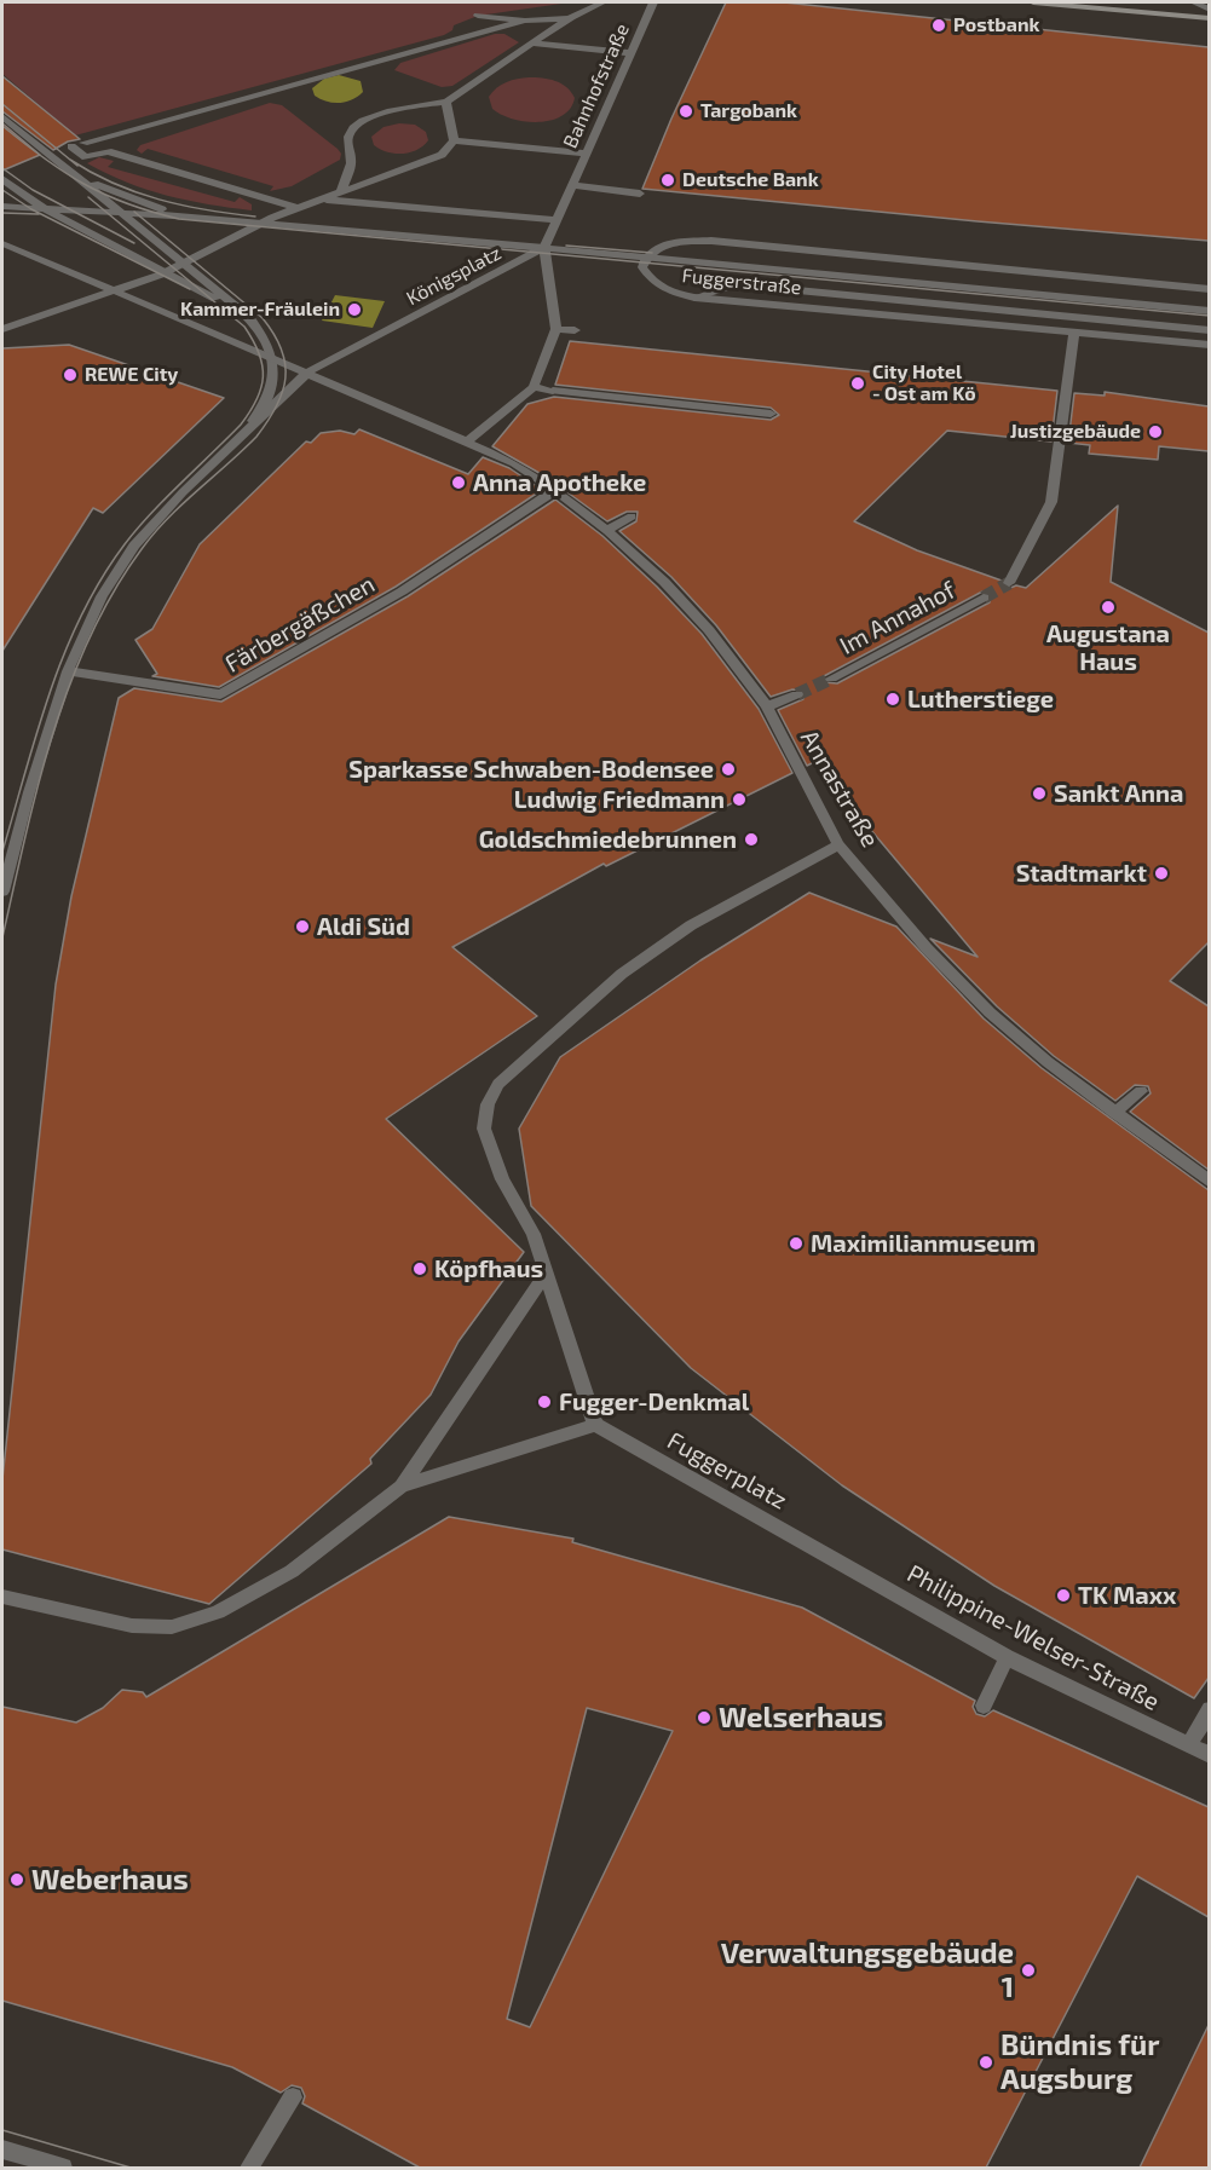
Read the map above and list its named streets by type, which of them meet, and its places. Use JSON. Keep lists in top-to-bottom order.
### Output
{
  "streets": {
    "street": [
      "Bahnhofstraße",
      "Königsplatz",
      "Fuggerstraße",
      "Im Annahof",
      "Färbergäßchen",
      "Annastraße",
      "Fuggerplatz",
      "Philippine-Welser-Straße"
    ]
  },
  "crossings": [
    ["Bahnhofstraße", "Königsplatz"],
    ["Färbergäßchen", "Annastraße"],
    ["Fuggerplatz", "Philippine-Welser-Straße"]
  ],
  "places": [
    "Postbank",
    "Targobank",
    "Deutsche Bank",
    "Kammer-Fräulein",
    "REWE City",
    "City Hotel - Ost am Kö",
    "Justizgebäude",
    "Anna Apotheke",
    "Augustana Haus",
    "Lutherstiege",
    "Sparkasse Schwaben-Bodensee",
    "Sankt Anna",
    "Ludwig Friedmann",
    "Goldschmiedebrunnen",
    "Stadtmarkt",
    "Aldi Süd",
    "Maximilianmuseum",
    "Köpfhaus",
    "Fugger-Denkmal",
    "TK Maxx",
    "Welserhaus",
    "Weberhaus",
    "Verwaltungsgebäude 1",
    "Bündnis für Augsburg"
  ]
}
